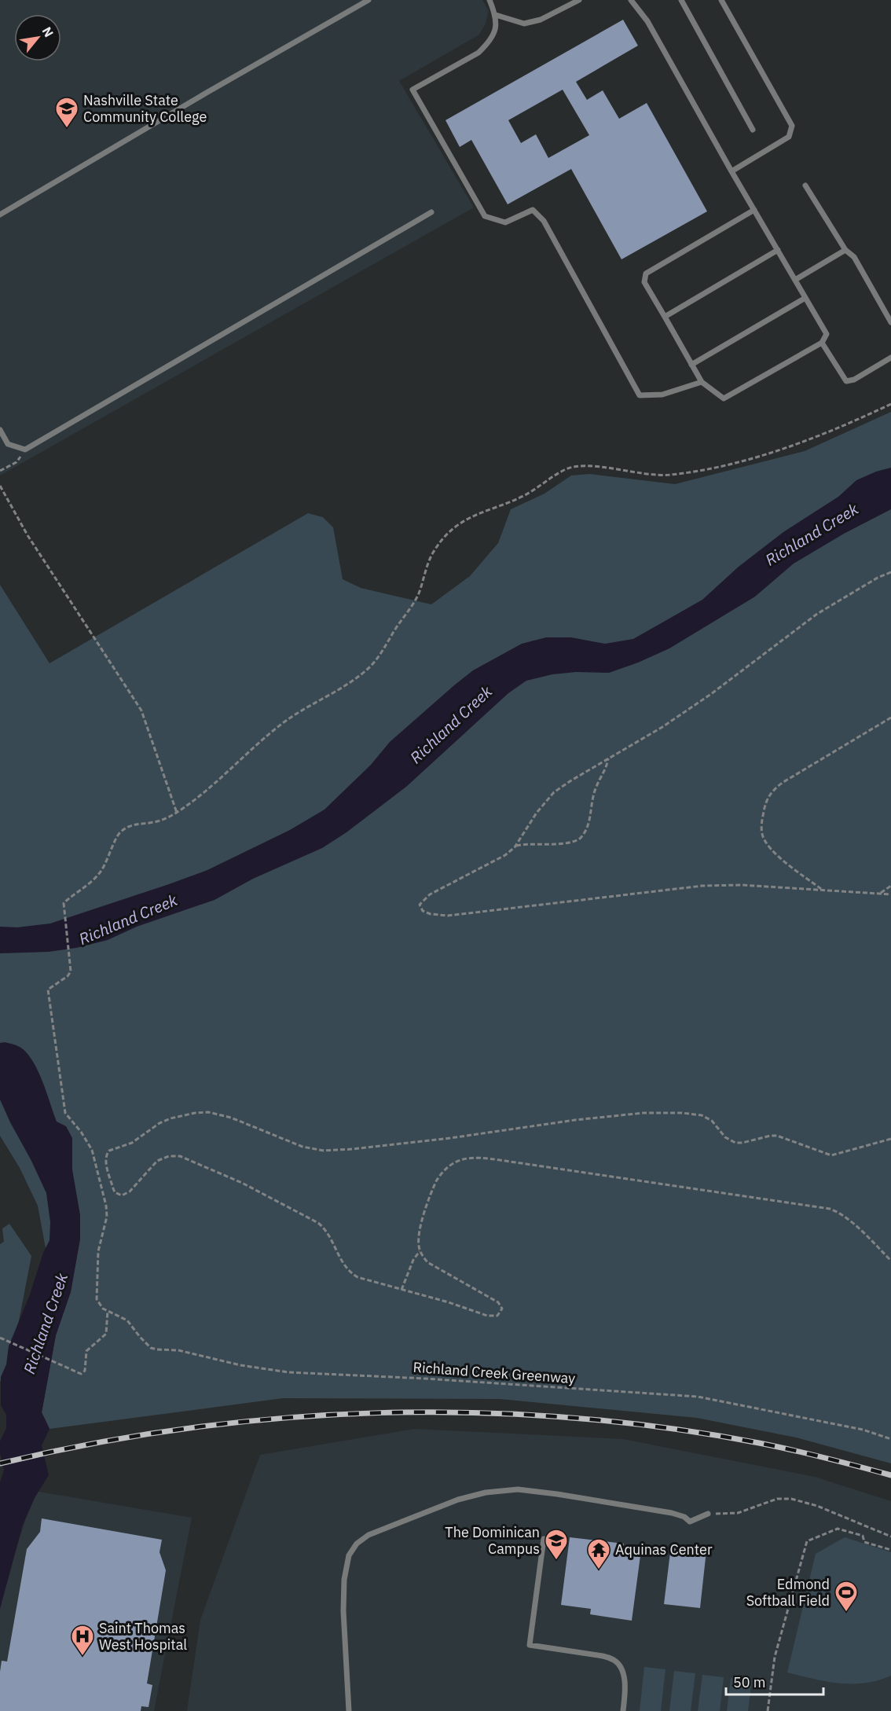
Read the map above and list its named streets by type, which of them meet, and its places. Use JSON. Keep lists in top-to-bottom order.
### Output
{
  "streets": {
    "path": ["Richland Creek Greenway"]
  },
  "water": ["Richland Creek"],
  "places": {
    "school or university": ["Nashville State Community College", "The Dominican Campus"],
    "temple": ["Aquinas Center"],
    "sports": ["Edmond Softball Field"],
    "hospital": ["Saint Thomas West Hospital"]
  },
  "scale_bar": "50 m",
  "north": "top right"
}
